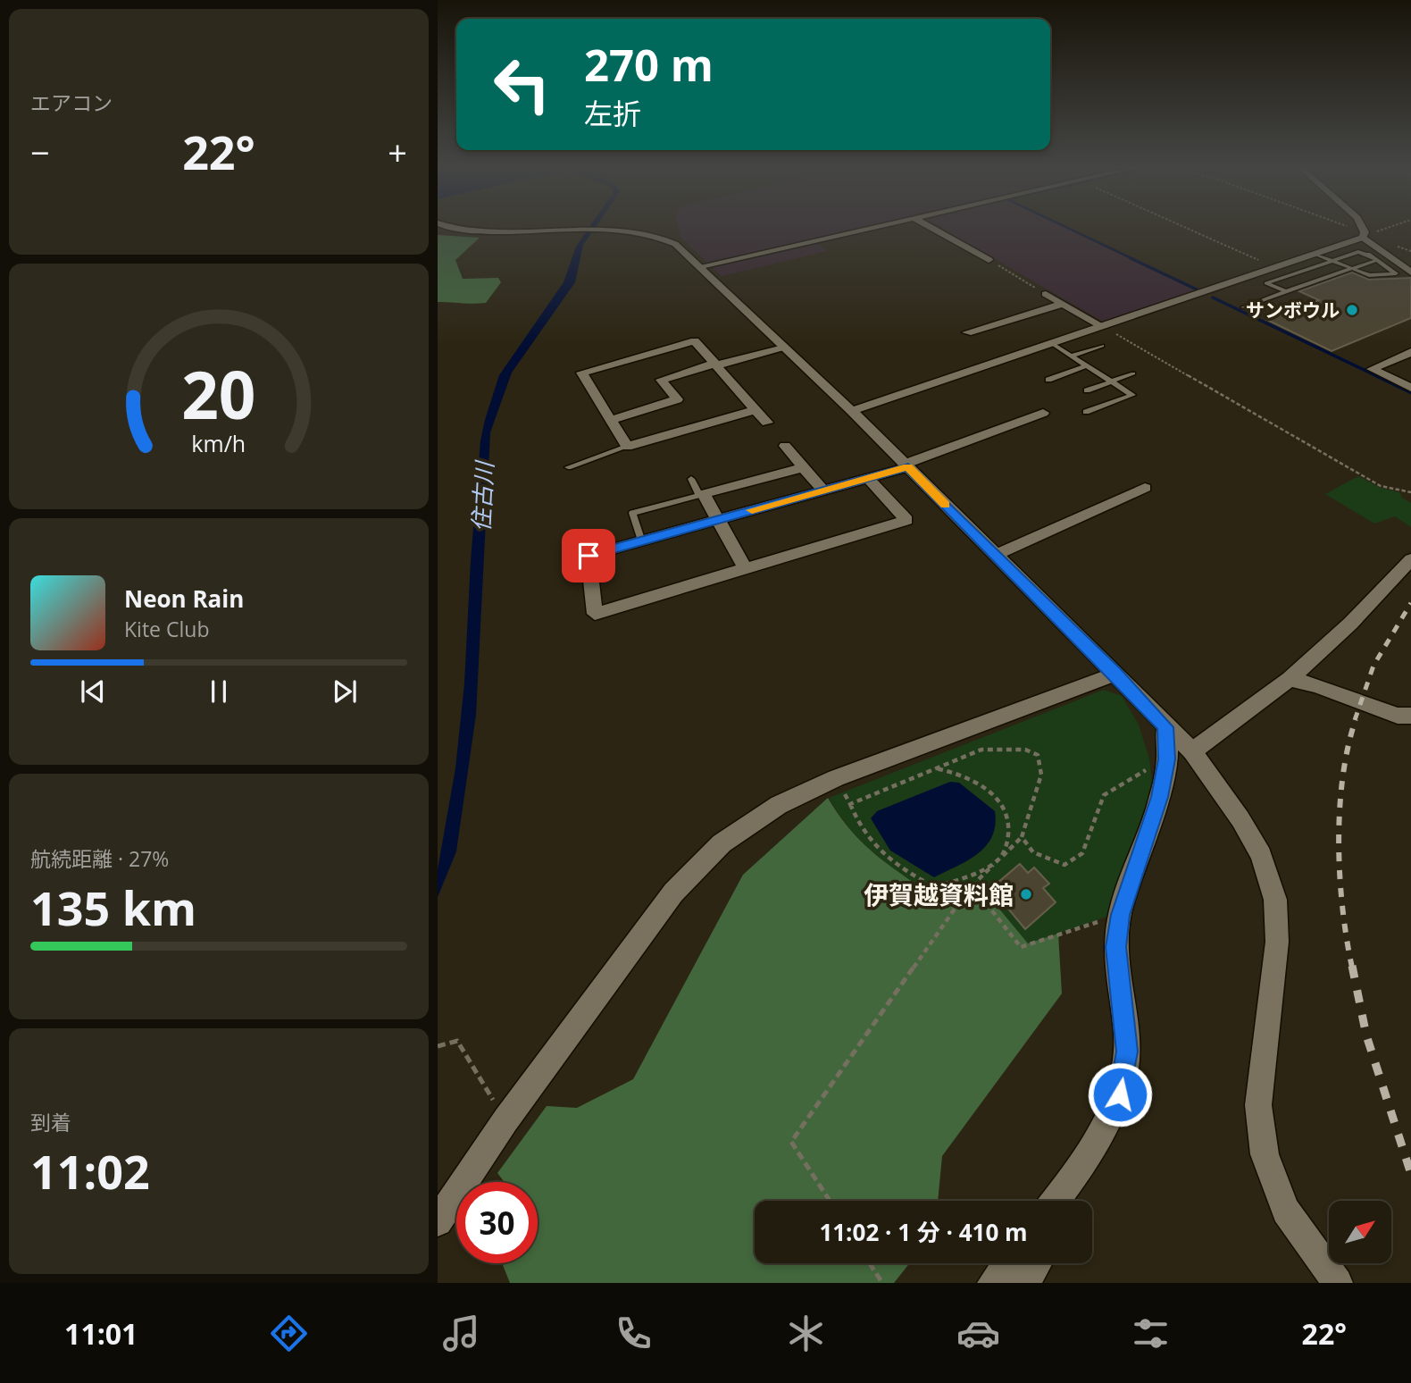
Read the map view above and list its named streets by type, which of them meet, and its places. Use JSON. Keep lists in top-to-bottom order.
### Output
{
  "water": ["住古川"],
  "places": ["サンボウル", "伊賀越資料館"],
  "north": "top right",
  "page": {
    "tile": [
      "エアコン",
      ["航続距離 · 27%", "135 km"],
      ["到着", "11:02"]
    ],
    "turn": ["270 m", "左折"],
    "heat": ["−", "22°", "+"],
    "song": ["Neon Rain", "Kite Club"],
    "limit": "30",
    "trip": "11:02 · 1 分 · 410 m",
    "tabs": ["11:01", "22°"],
    "gauge": ["20", "km/h"]
  }
}
